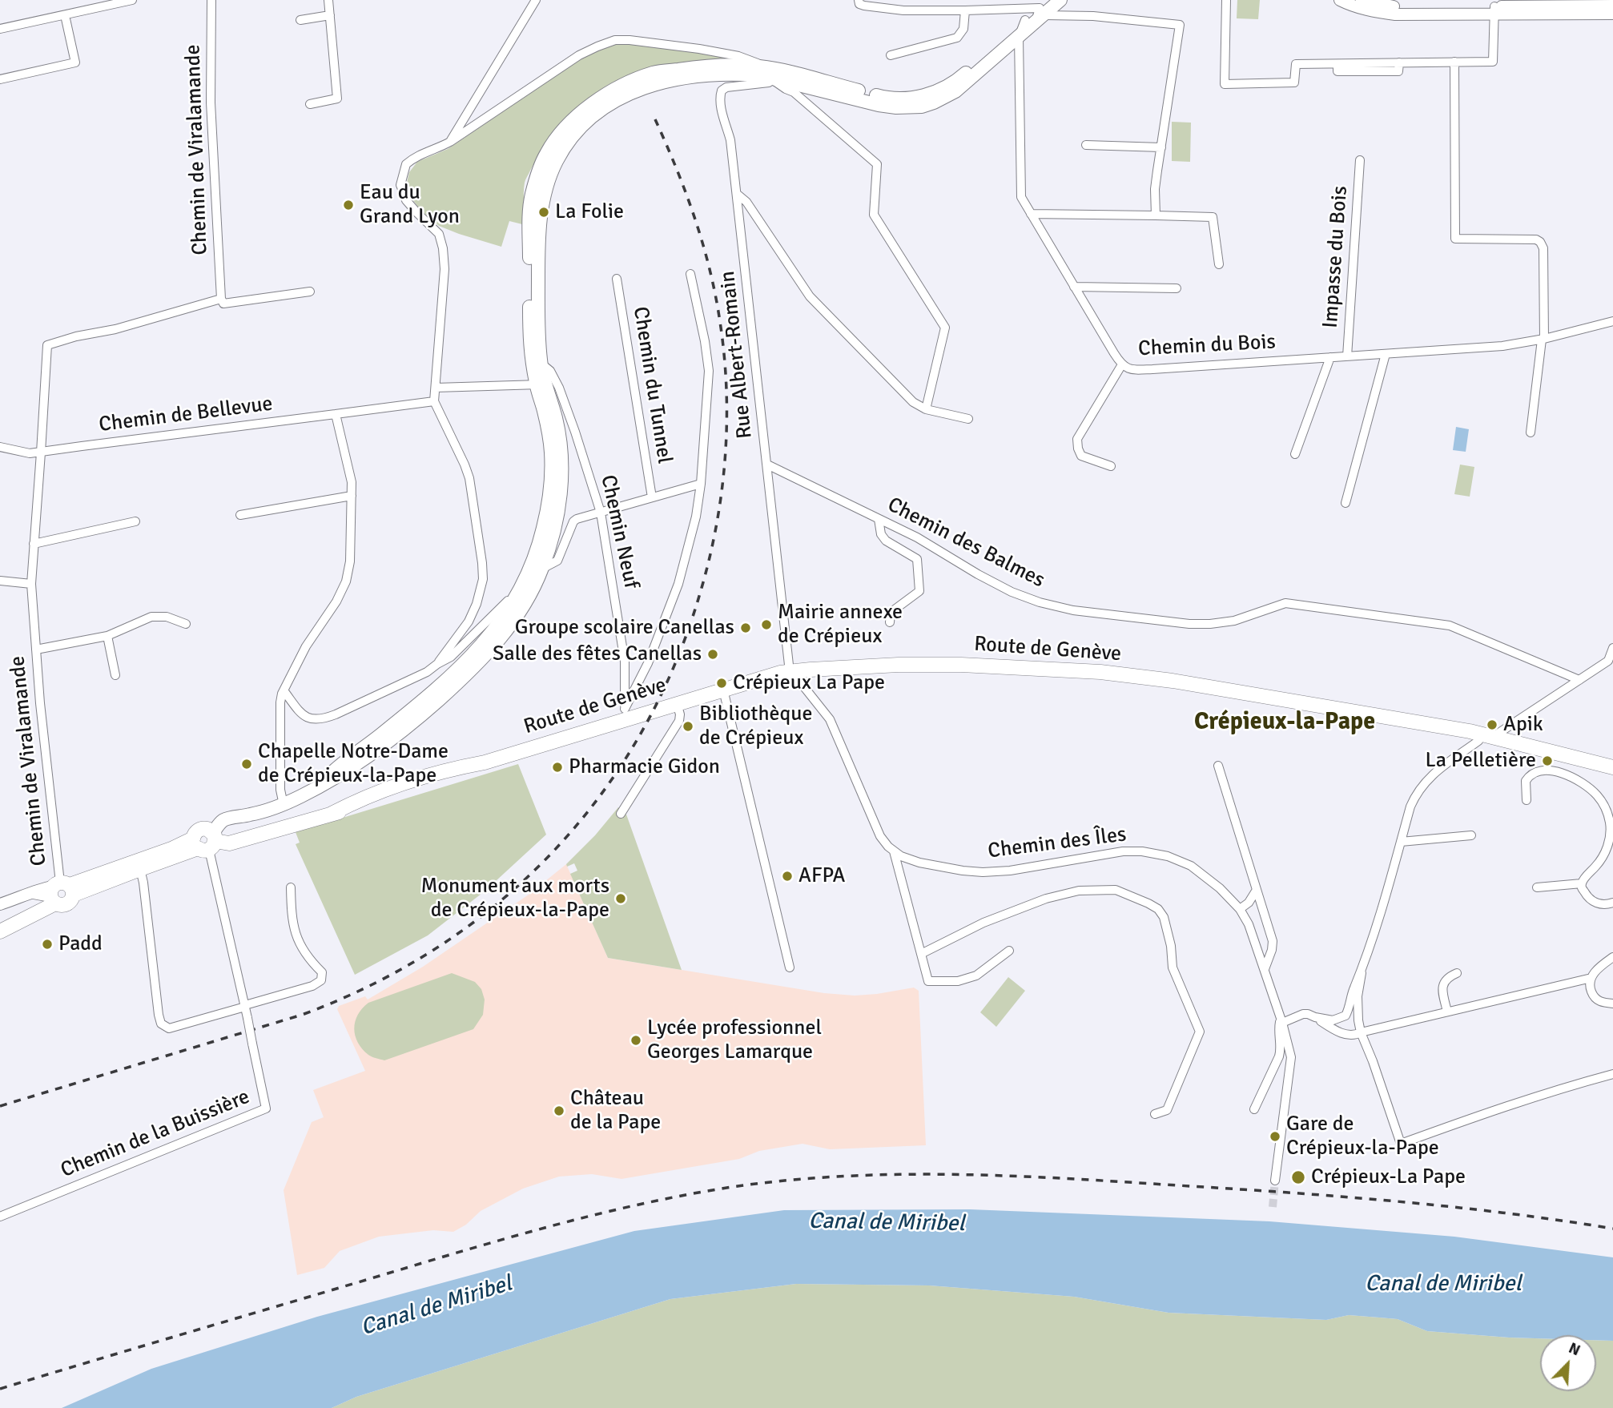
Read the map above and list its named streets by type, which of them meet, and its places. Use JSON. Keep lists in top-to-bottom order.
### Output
{
  "streets": {
    "main road": ["Route de Genève"],
    "street": [
      "Chemin de Viralamande",
      "Impasse du Bois",
      "Chemin du Bois",
      "Rue Albert-Romain",
      "Chemin du Tunnel",
      "Chemin de Bellevue",
      "Chemin Neuf",
      "Chemin des Balmes",
      "Chemin des Îles",
      "Chemin de la Buissière"
    ]
  },
  "crossings": [
    ["Chemin de Viralamande", "Chemin de Bellevue"],
    ["Chemin de Viralamande", "Route de Genève"],
    ["Impasse du Bois", "Chemin du Bois"],
    ["Rue Albert-Romain", "Chemin des Balmes"],
    ["Rue Albert-Romain", "Route de Genève"],
    ["Rue Albert-Romain", "Chemin des Îles"],
    ["Chemin Neuf", "Route de Genève"],
    ["Route de Genève", "Chemin des Îles"],
    ["Route de Genève", "Chemin de la Buissière"]
  ],
  "districts": ["Crépieux-la-Pape"],
  "water": ["Canal de Miribel"],
  "places": [
    "Eau du Grand Lyon",
    "La Folie",
    "Mairie annexe de Crépieux",
    "Groupe scolaire Canellas",
    "Salle des fêtes Canellas",
    "Crépieux La Pape",
    "Apik",
    "Bibliothèque de Crépieux",
    "La Pelletière",
    "Chapelle Notre-Dame de Crépieux-la-Pape",
    "Pharmacie Gidon",
    "AFPA",
    "Monument aux morts de Crépieux-la-Pape",
    "Padd",
    "Lycée professionnel Georges Lamarque",
    "Château de la Pape",
    "Gare de Crépieux-la-Pape",
    "Crépieux-La Pape"
  ],
  "north": "top right"
}
